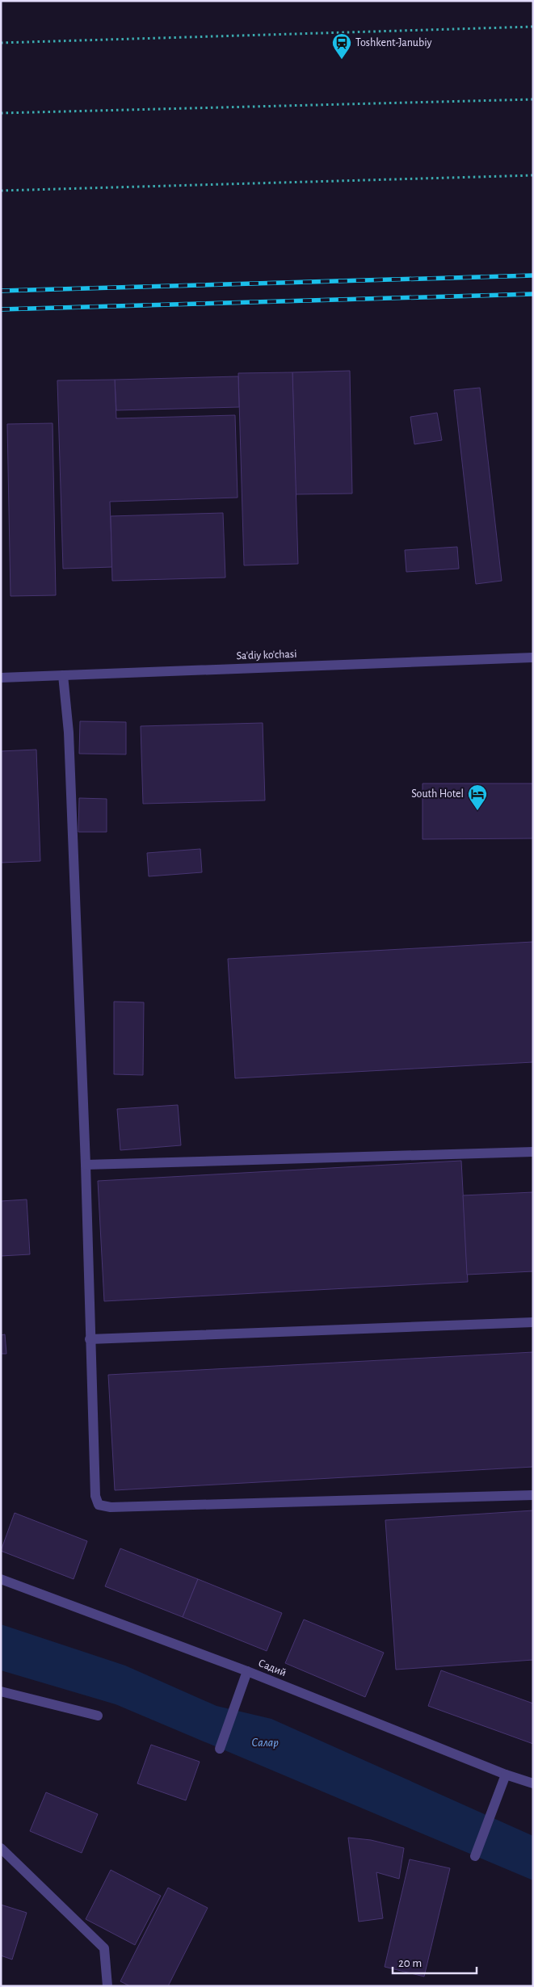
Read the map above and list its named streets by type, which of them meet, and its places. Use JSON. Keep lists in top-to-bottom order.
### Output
{
  "streets": {
    "street": ["Sa'diy ko'chasi", "Садий"]
  },
  "water": ["Салар"],
  "places": {
    "station": ["Toshkent-Janubiy"],
    "hotel": ["South Hotel"]
  },
  "scale_bar": "20 m"
}
